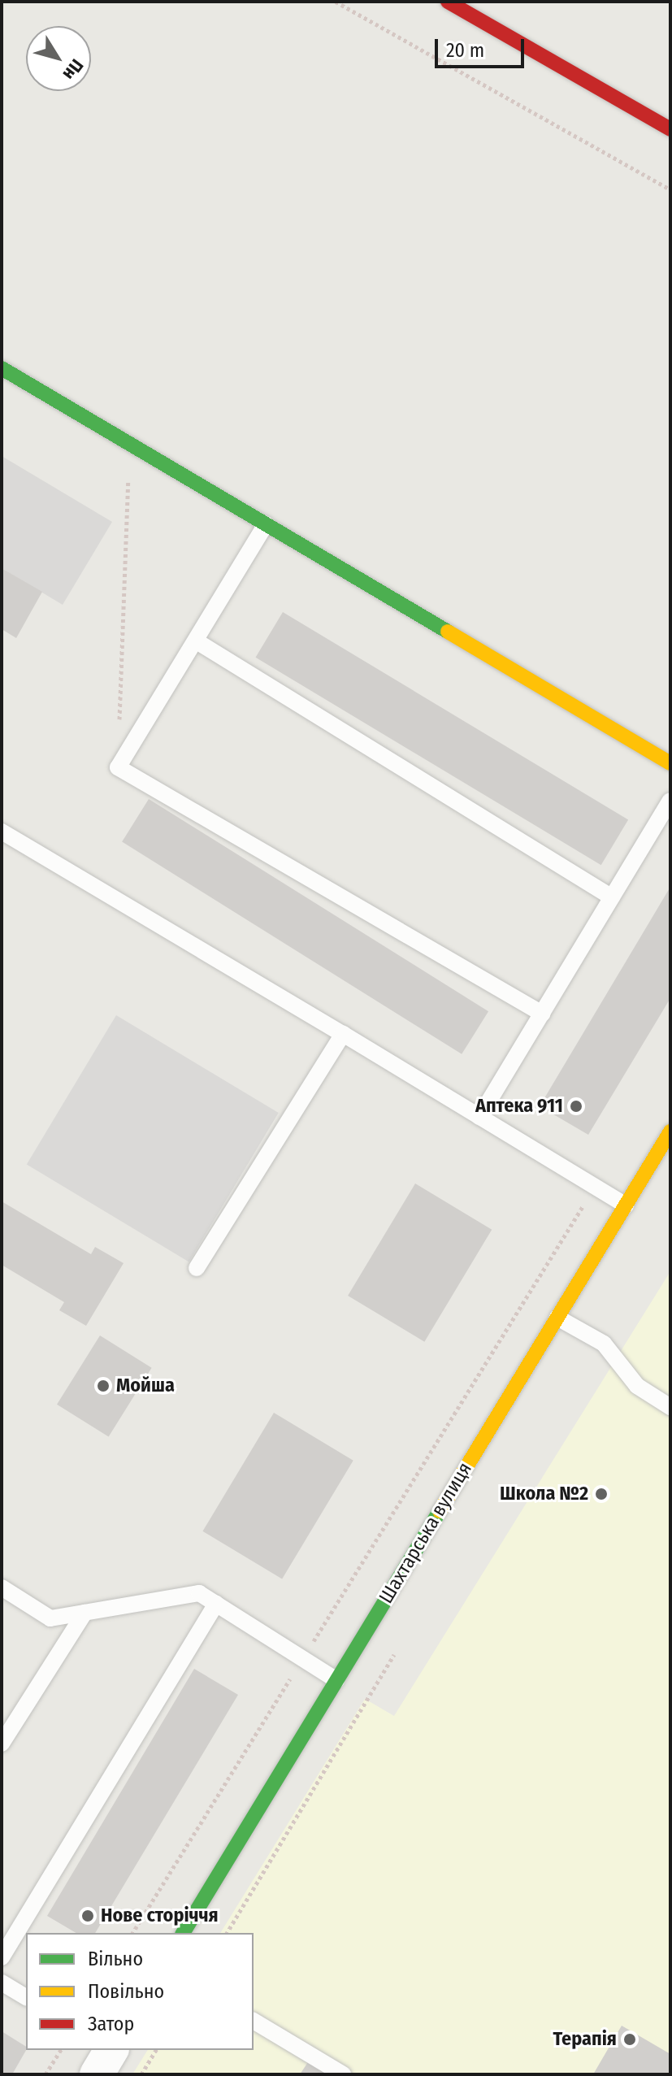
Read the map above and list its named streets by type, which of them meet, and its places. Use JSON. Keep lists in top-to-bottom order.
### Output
{
  "streets": {
    "street": ["Шахтарська вулиця"]
  },
  "places": [
    "Аптека 911",
    "Мойша",
    "Школа №2",
    "Нове сторіччя",
    "Терапія"
  ],
  "legend": ["Вільно", "Повільно", "Затор"],
  "scale_bar": "20 m",
  "north": "bottom right"
}
